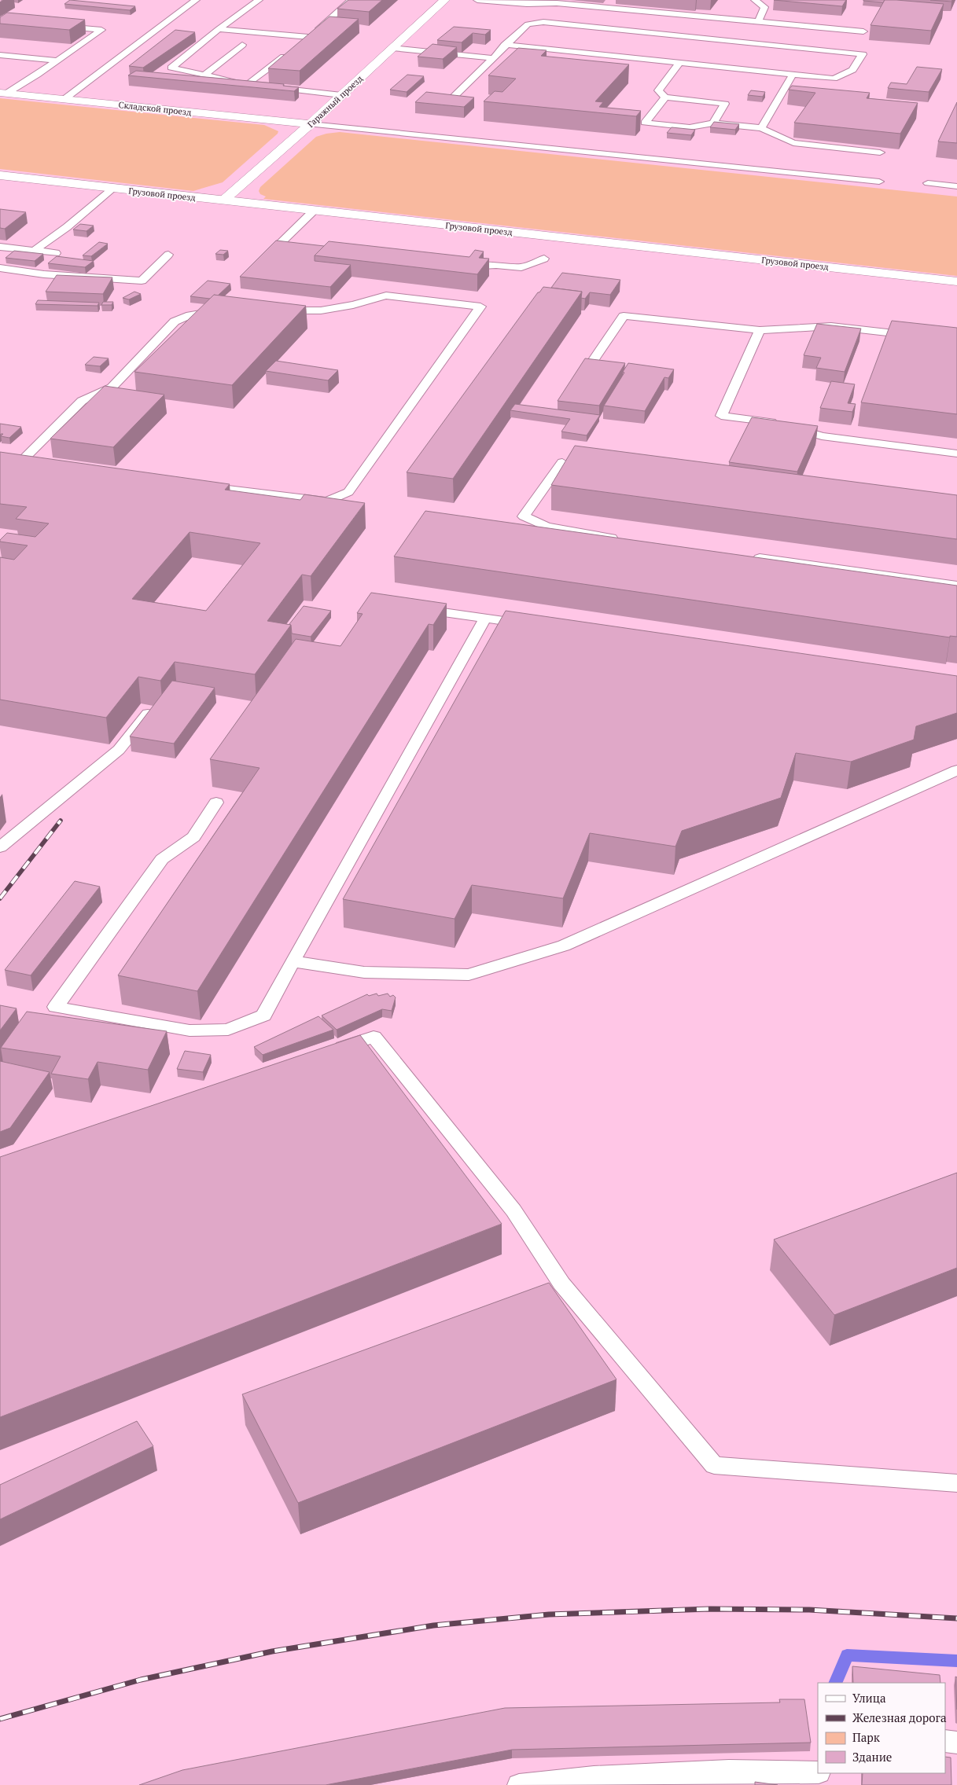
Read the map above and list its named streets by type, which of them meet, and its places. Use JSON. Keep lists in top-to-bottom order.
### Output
{
  "streets": {
    "street": ["Гаражный проезд", "Складской проезд", "Грузовой проезд"]
  },
  "crossings": [
    ["Гаражный проезд", "Складской проезд"],
    ["Гаражный проезд", "Грузовой проезд"]
  ],
  "legend": [
    "Улица",
    "Железная дорога",
    "Парк",
    "Здание"
  ]
}
